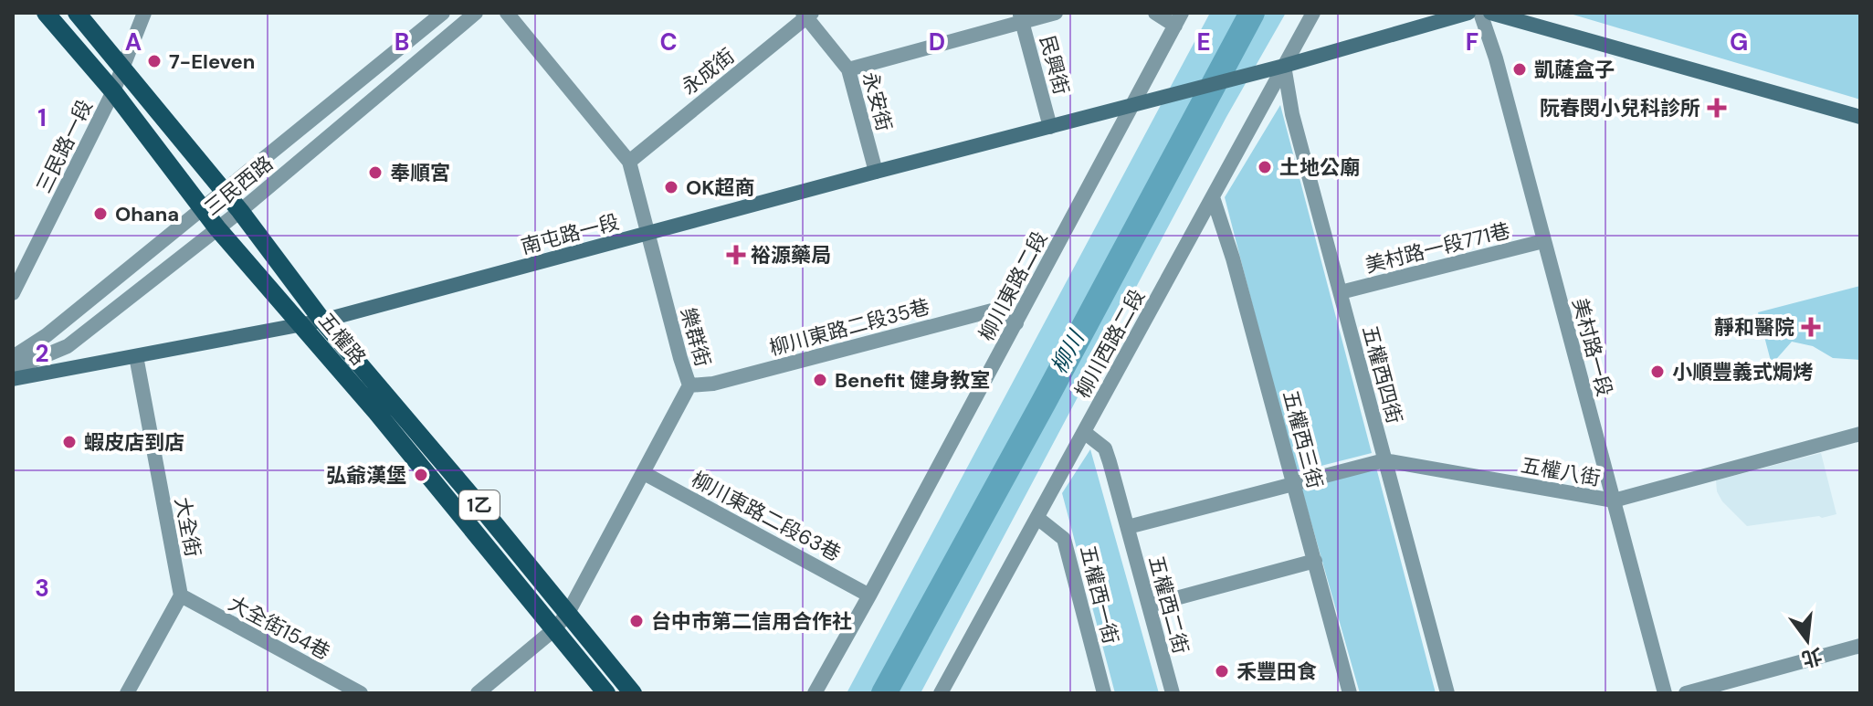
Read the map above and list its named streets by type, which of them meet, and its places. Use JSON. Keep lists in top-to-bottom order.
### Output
{
  "streets": {
    "main road": ["南屯路一段", "五權路", "1乙"],
    "street": [
      "民興街",
      "永成街",
      "永安街",
      "三民路一段",
      "三民西路",
      "美村路一段771巷",
      "柳川東路二段",
      "柳川東路二段35巷",
      "樂群街",
      "柳川西路二段",
      "美村路一段",
      "五權西四街",
      "五權西三街",
      "五權八街",
      "柳川東路二段63巷",
      "大全街",
      "五權西一街",
      "五權西二街",
      "大全街154巷"
    ]
  },
  "crossings": [
    ["民興街", "南屯路一段"],
    ["永成街", "永安街"],
    ["永成街", "樂群街"],
    ["永安街", "南屯路一段"],
    ["三民路一段", "五權路"],
    ["三民西路", "五權路"],
    ["南屯路一段", "柳川東路二段"],
    ["南屯路一段", "樂群街"],
    ["南屯路一段", "五權路"],
    ["南屯路一段", "柳川西路二段"],
    ["南屯路一段", "五權西四街"],
    ["南屯路一段", "大全街"],
    ["美村路一段771巷", "美村路一段"],
    ["美村路一段771巷", "五權西四街"],
    ["柳川東路二段", "柳川東路二段35巷"],
    ["柳川東路二段", "柳川東路二段63巷"],
    ["柳川東路二段35巷", "樂群街"],
    ["樂群街", "五權路"],
    ["樂群街", "柳川東路二段63巷"],
    ["柳川西路二段", "五權西四街"],
    ["柳川西路二段", "五權西三街"],
    ["柳川西路二段", "五權西一街"],
    ["柳川西路二段", "五權西二街"],
    ["美村路一段", "五權八街"],
    ["五權西四街", "五權八街"],
    ["五權西三街", "五權八街"],
    ["大全街", "大全街154巷"]
  ],
  "water": ["柳川"],
  "places": {
    "other": [
      "7-Eleven",
      "凱薩盒子",
      "土地公廟",
      "奉順宮",
      "OK超商",
      "Ohana",
      "小順豐義式焗烤",
      "Benefit 健身教室",
      "蝦皮店到店",
      "弘爺漢堡",
      "台中市第二信用合作社",
      "禾豐田食"
    ],
    "health": ["阮春閔小兒科診所", "裕源藥局", "靜和醫院"]
  },
  "north": "bottom",
  "grid": {
    "columns": [
      "A",
      "B",
      "C",
      "D",
      "E",
      "F",
      "G"
    ],
    "rows": ["1", "2", "3"]
  }
}
